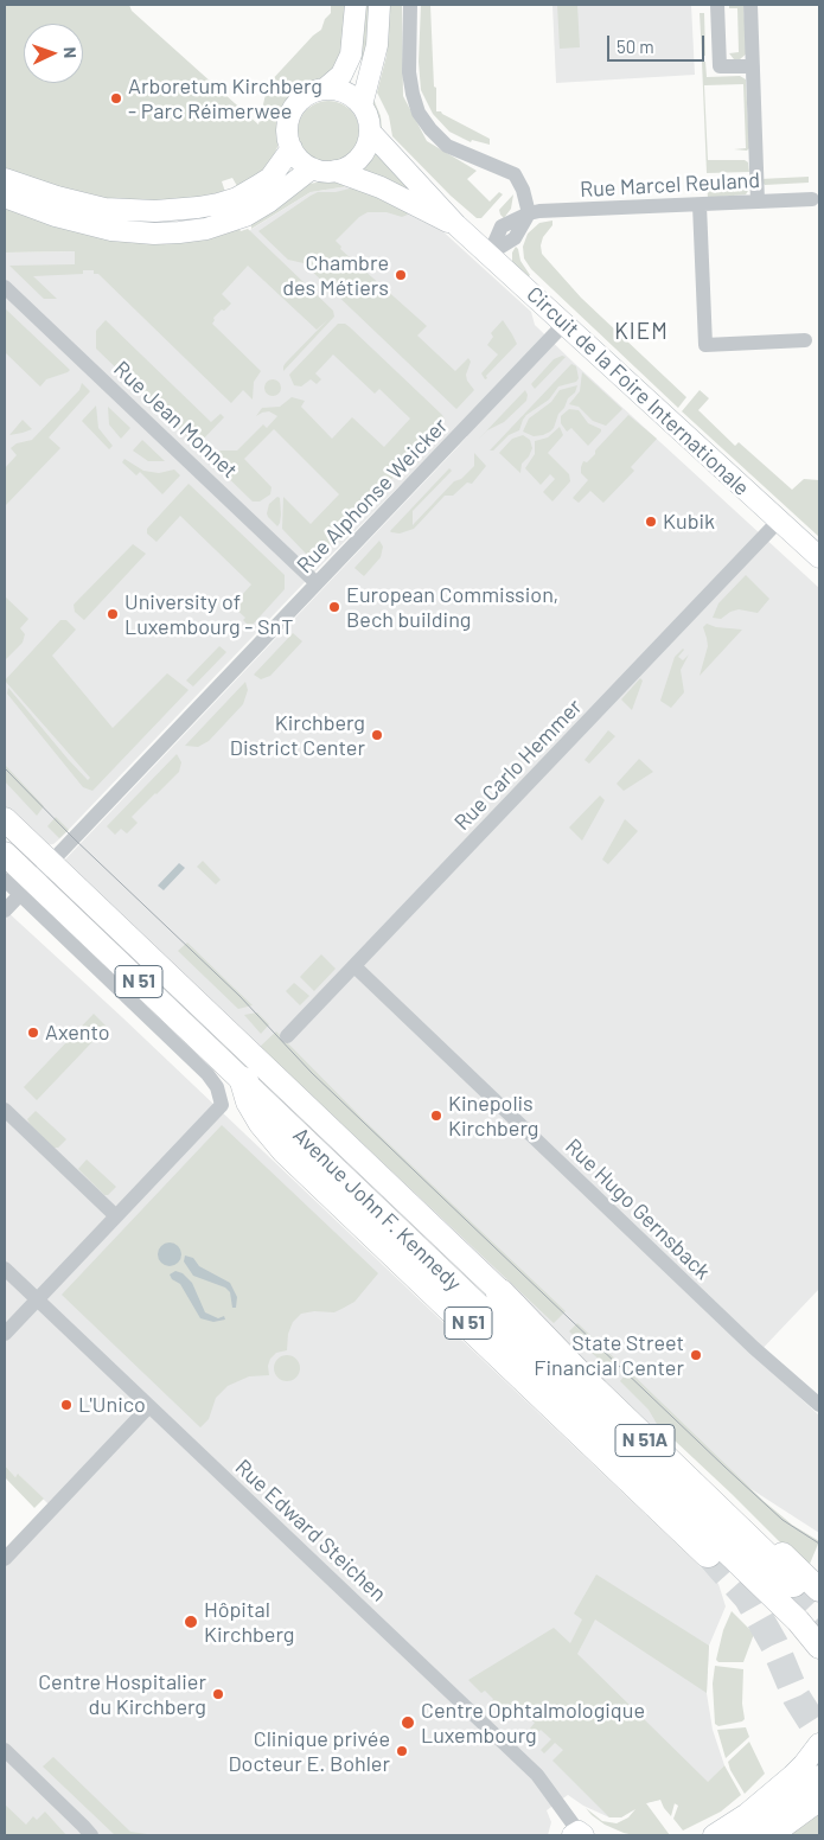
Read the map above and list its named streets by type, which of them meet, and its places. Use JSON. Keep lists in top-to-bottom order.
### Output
{
  "streets": {
    "highway": ["N 51", "N 51A"],
    "main road": ["Circuit de la Foire Internationale", "Avenue John F. Kennedy"],
    "street": [
      "Rue Marcel Reuland",
      "Rue Jean Monnet",
      "Rue Alphonse Weicker",
      "Rue Carlo Hemmer",
      "Rue Hugo Gernsback",
      "Rue Edward Steichen"
    ]
  },
  "crossings": [
    ["Circuit de la Foire Internationale", "Rue Alphonse Weicker"],
    ["Circuit de la Foire Internationale", "Rue Carlo Hemmer"],
    ["Rue Jean Monnet", "Rue Alphonse Weicker"],
    ["Rue Alphonse Weicker", "Avenue John F. Kennedy"],
    ["Rue Carlo Hemmer", "Rue Hugo Gernsback"],
    ["N 51", "Avenue John F. Kennedy"],
    ["Avenue John F. Kennedy", "N 51A"]
  ],
  "districts": ["KIEM"],
  "places": [
    "Arboretum Kirchberg - Parc Réimerwee",
    "Chambre des Métiers",
    "Kubik",
    "European Commission, Bech building",
    "University of Luxembourg - SnT",
    "Kirchberg District Center",
    "Axento",
    "Kinepolis Kirchberg",
    "State Street Financial Center",
    "L'Unico",
    "Hôpital Kirchberg",
    "Centre Hospitalier du Kirchberg",
    "Centre Ophtalmologique Luxembourg",
    "Clinique privée Docteur E. Bohler"
  ],
  "scale_bar": "50 m",
  "north": "right"
}
